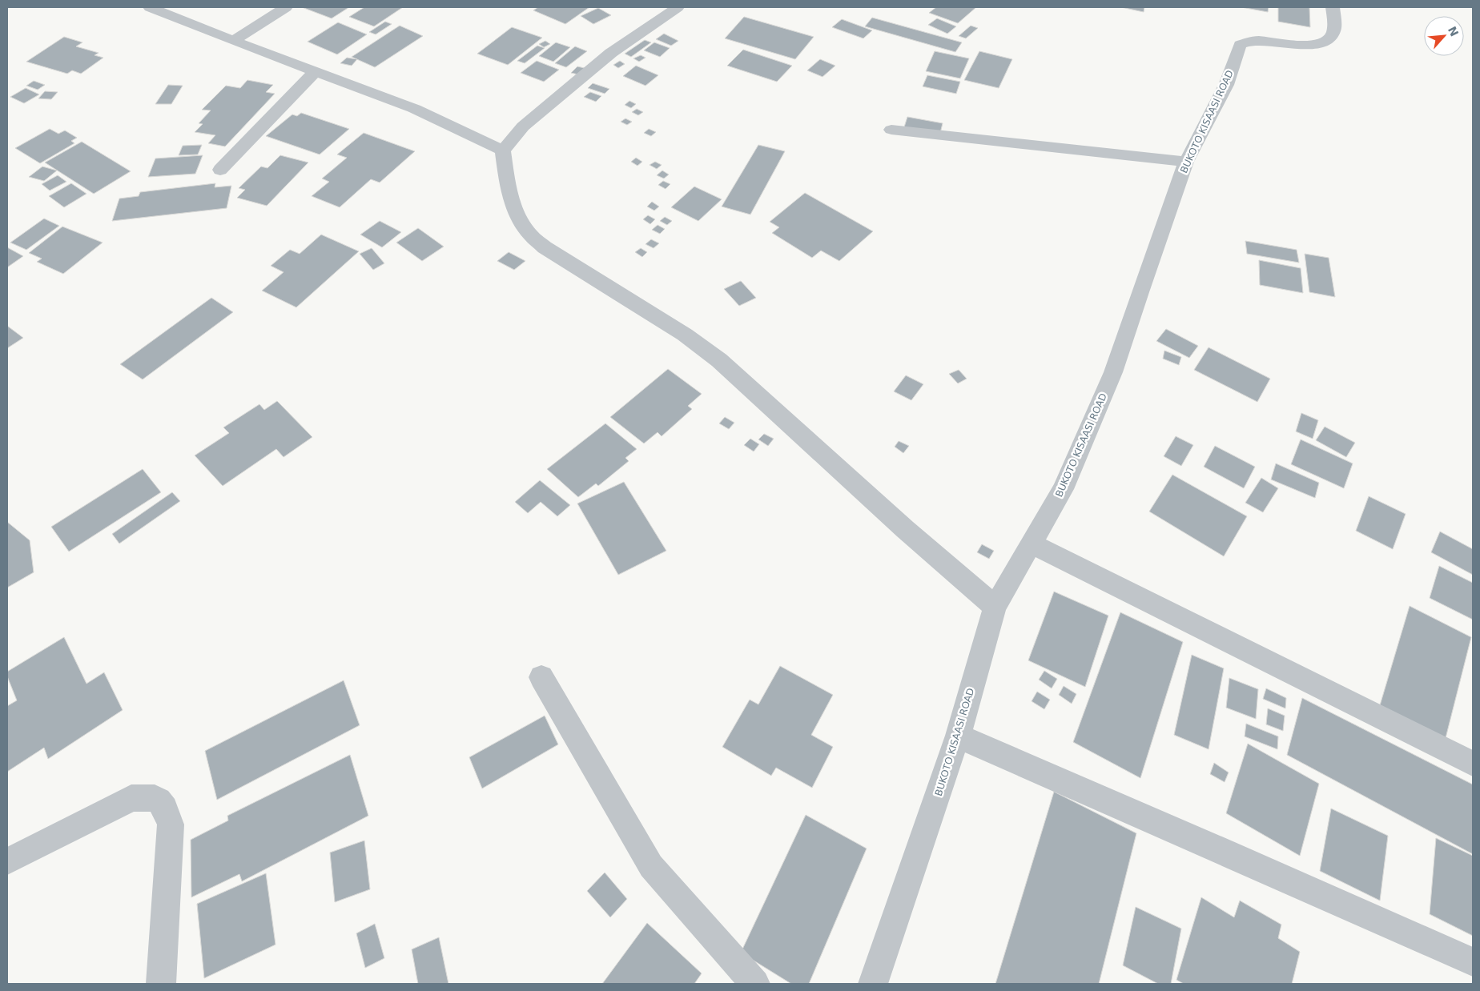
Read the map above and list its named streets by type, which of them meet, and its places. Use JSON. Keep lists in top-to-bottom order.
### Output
{
  "streets": {
    "street": ["BUKOTO KISAASI ROAD"]
  },
  "north": "top right"
}
